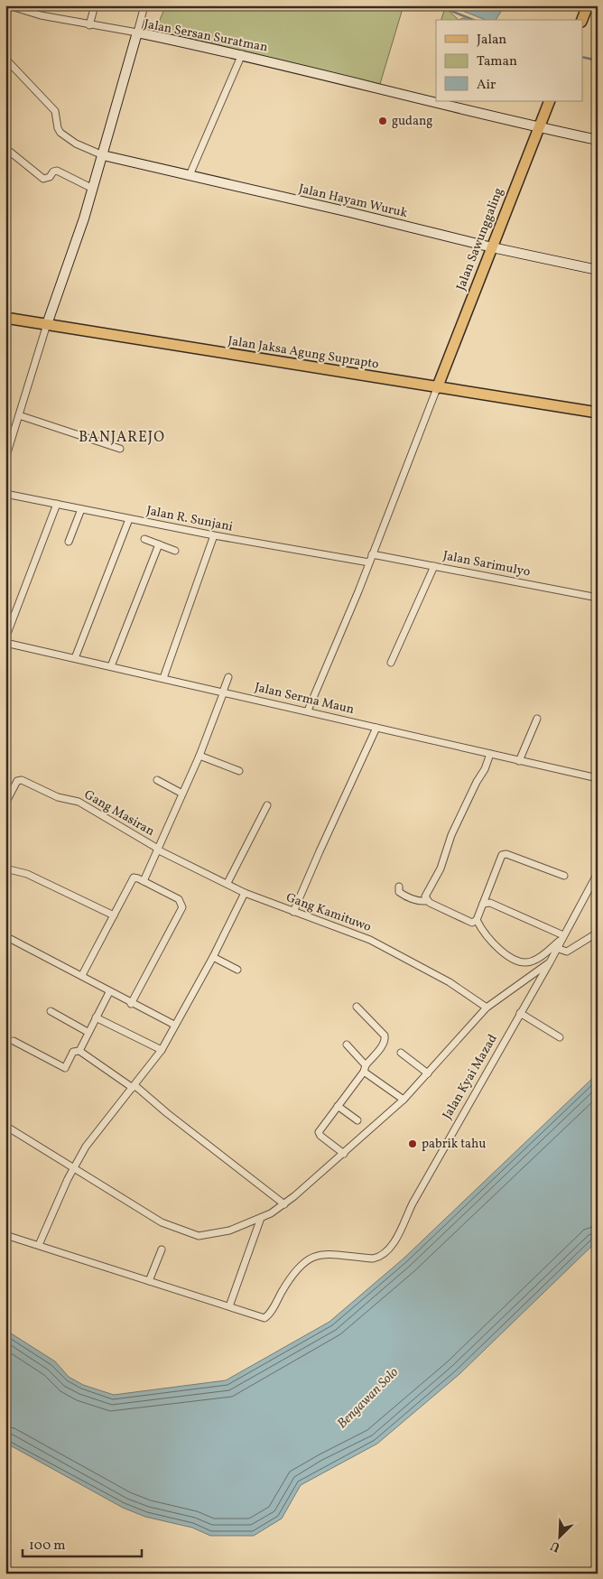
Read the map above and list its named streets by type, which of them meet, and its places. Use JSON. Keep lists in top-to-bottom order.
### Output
{
  "streets": {
    "main road": [
      "Jalan Sersan Suratman",
      "Jalan Hayam Wuruk",
      "Jalan Sawunggaling",
      "Jalan Jaksa Agung Suprapto"
    ],
    "street": [
      "Jalan R. Sunjani",
      "Jalan Sarimulyo",
      "Jalan Serma Maun",
      "Gang Masiran",
      "Gang Kamituwo",
      "Jalan Kyai Mazad"
    ]
  },
  "crossings": [
    ["Jalan Sersan Suratman", "Jalan Hayam Wuruk"],
    ["Jalan Sersan Suratman", "Jalan Sawunggaling"],
    ["Jalan Sersan Suratman", "Jalan Jaksa Agung Suprapto"],
    ["Jalan Hayam Wuruk", "Jalan Sawunggaling"],
    ["Jalan Sawunggaling", "Jalan Jaksa Agung Suprapto"],
    ["Gang Masiran", "Gang Kamituwo"]
  ],
  "districts": ["BANJAREJO"],
  "water": ["Bengawan Solo"],
  "places": ["gudang", "pabrik tahu"],
  "legend": ["Jalan", "Taman", "Air"],
  "scale_bar": "100 m",
  "north": "bottom left"
}
